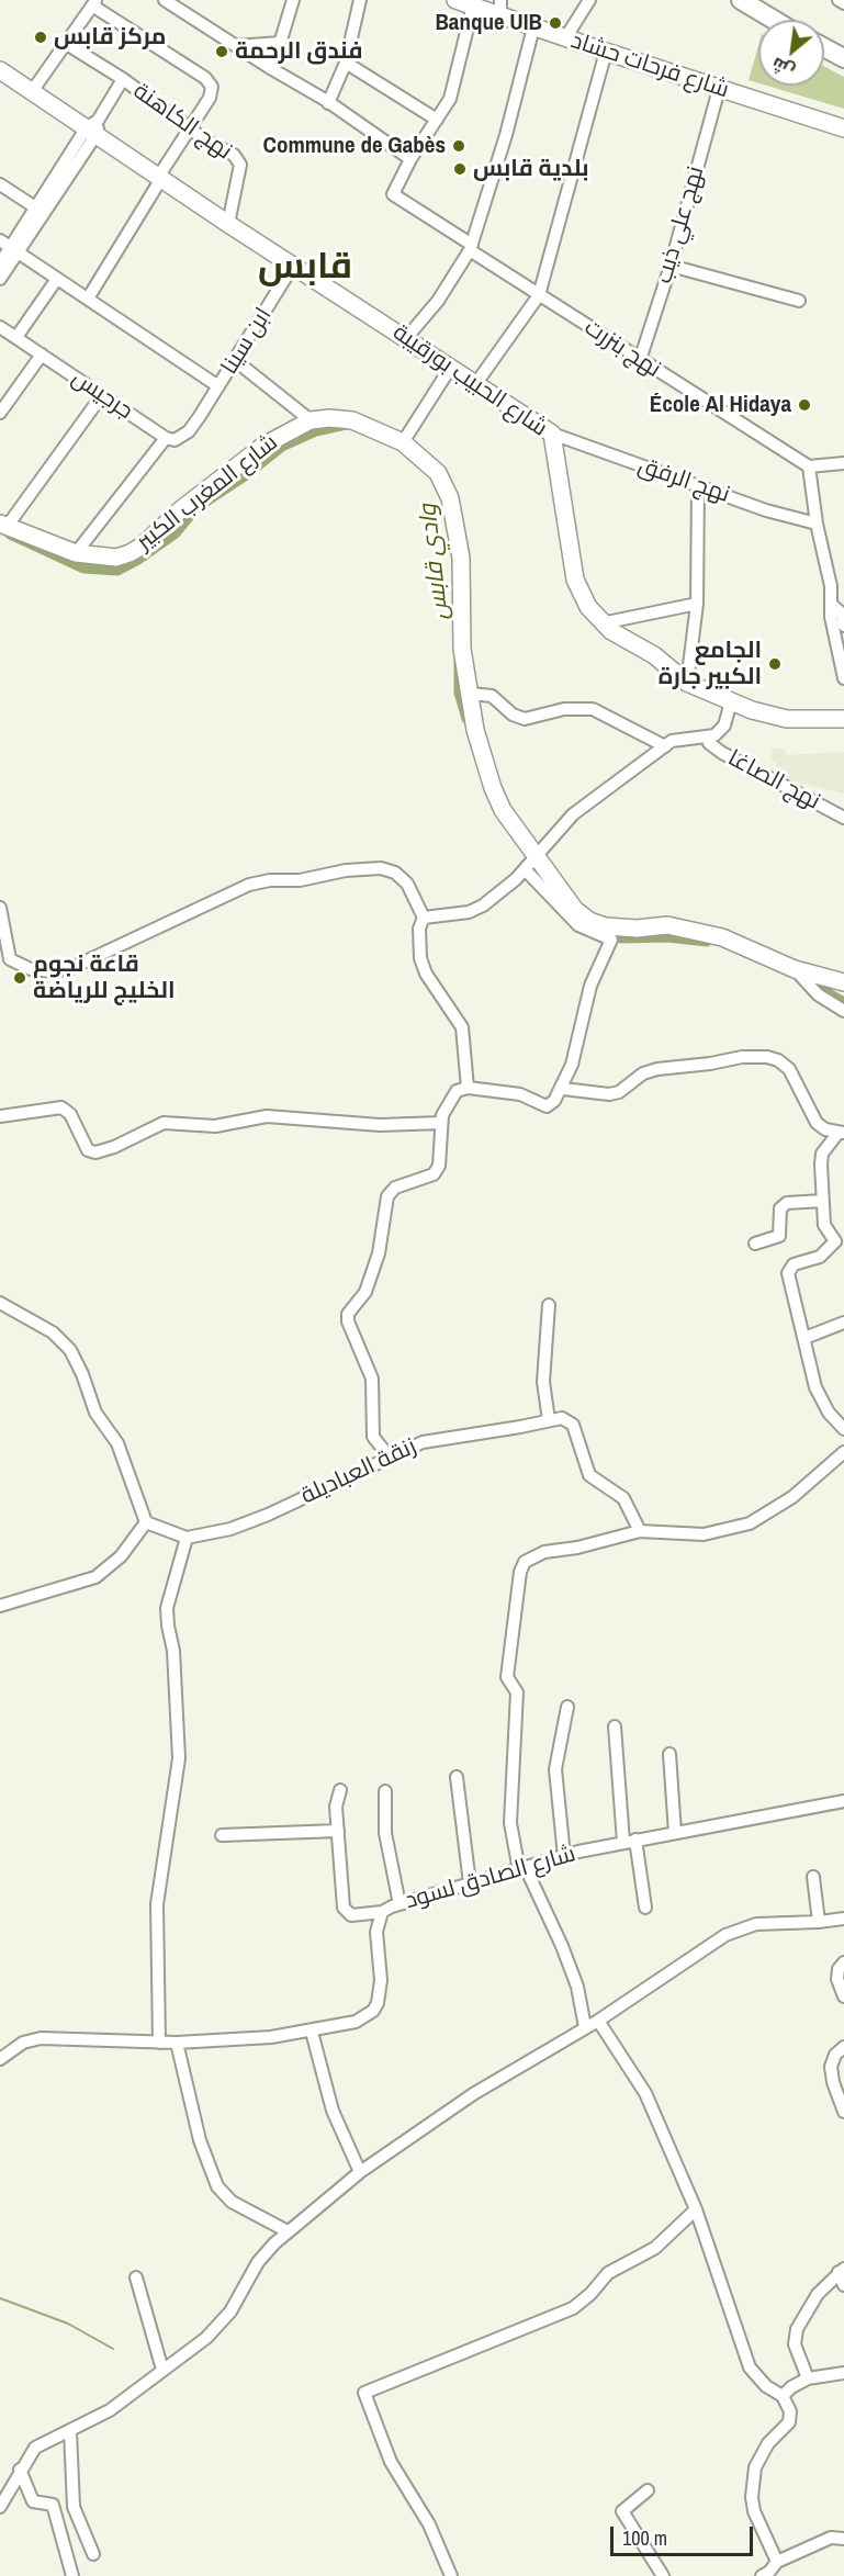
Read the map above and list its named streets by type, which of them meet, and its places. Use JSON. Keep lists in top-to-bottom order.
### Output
{
  "streets": {
    "street": [
      "شارع فرحات حشاد",
      "نهج الكاهنة",
      "نهج علي ذيب",
      "ابن سينا",
      "نهج بنزرت",
      "شارع الحبيب بورقيبة",
      "جرجيس",
      "نهج الرفق",
      "شارع المغرب الكبير",
      "نهج الصاغا",
      "زنقة العباديلة",
      "شارع الصادق لسود"
    ]
  },
  "crossings": [
    ["شارع فرحات حشاد", "نهج علي ذيب"],
    ["شارع فرحات حشاد", "نهج بنزرت"],
    ["نهج الكاهنة", "شارع الحبيب بورقيبة"],
    ["نهج علي ذيب", "نهج بنزرت"],
    ["ابن سينا", "شارع الحبيب بورقيبة"],
    ["ابن سينا", "جرجيس"],
    ["شارع الحبيب بورقيبة", "نهج الرفق"]
  ],
  "districts": ["قابس"],
  "water": ["وادي قابس"],
  "places": [
    "Banque UIB",
    "مركز قابس",
    "فندق الرحمة",
    "Commune de Gabès",
    "بلدية قابس",
    "École Al Hidaya",
    "الجامع الكبير جارة",
    "قاعة نجوم الخليج للرياضة"
  ],
  "scale_bar": "100 m",
  "north": "bottom left"
}
